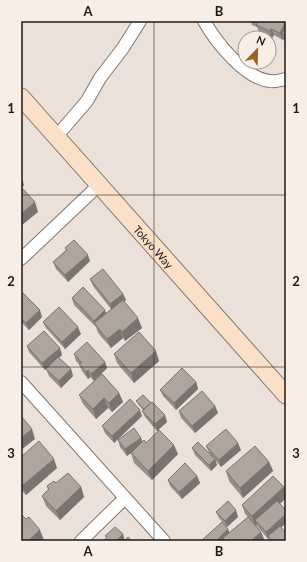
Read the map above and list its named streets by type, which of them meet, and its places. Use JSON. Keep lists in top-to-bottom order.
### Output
{
  "streets": {
    "main road": ["Tokyo Way"]
  },
  "north": "top right",
  "grid": {
    "columns": ["A", "B"],
    "rows": ["1", "2", "3"]
  }
}
